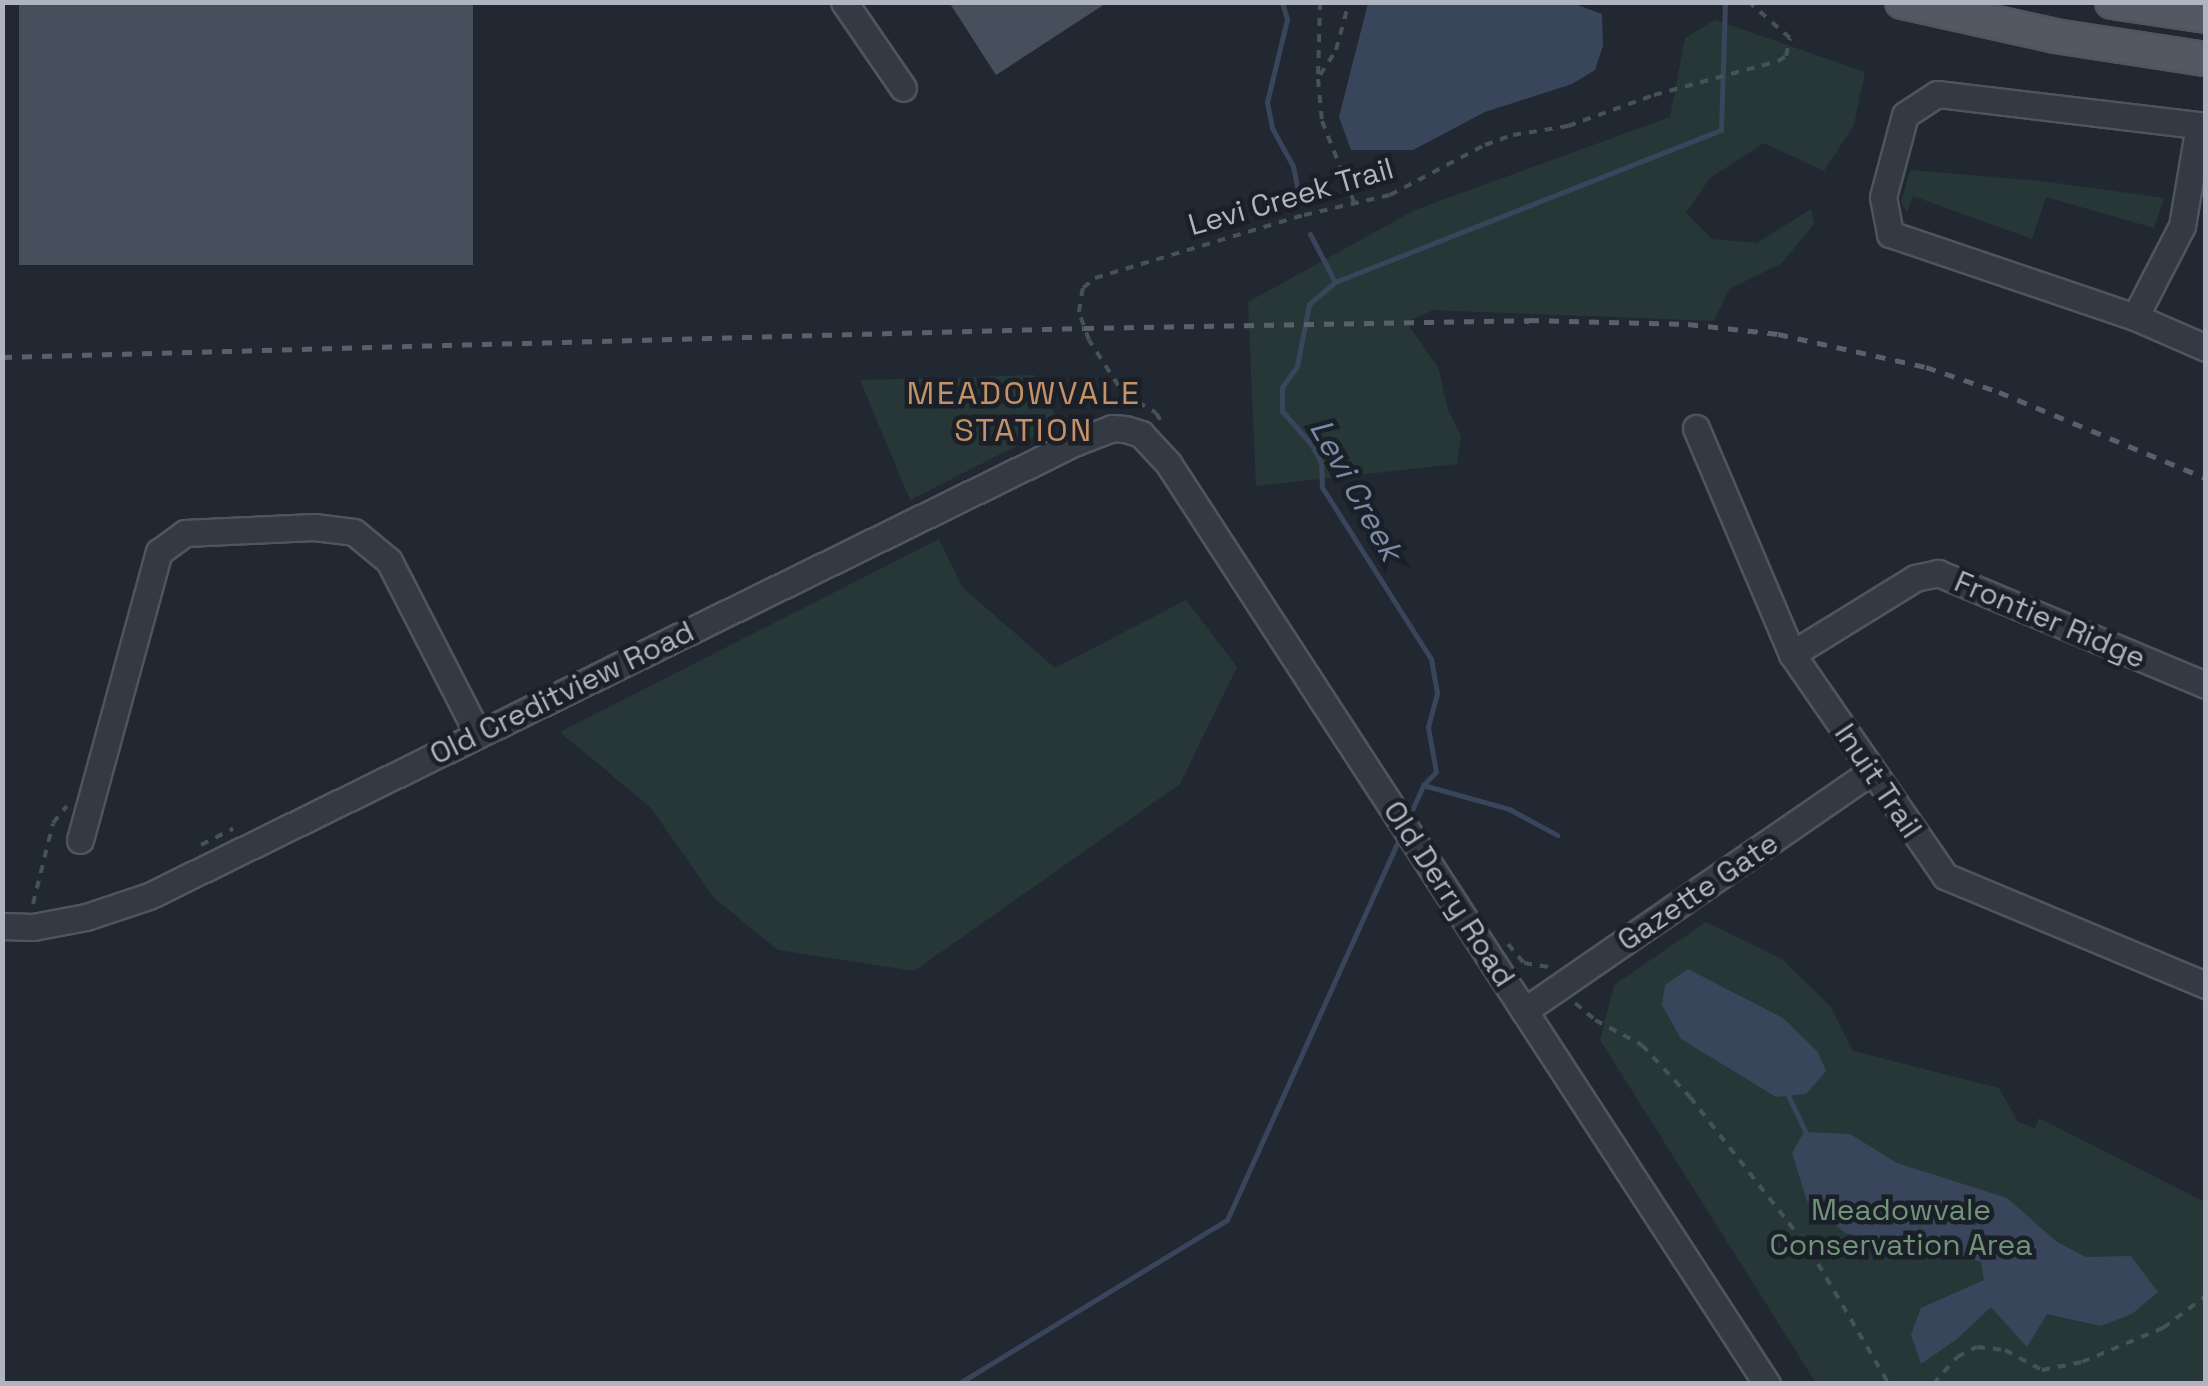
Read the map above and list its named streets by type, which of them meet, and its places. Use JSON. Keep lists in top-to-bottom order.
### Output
{
  "streets": {
    "street": [
      "Frontier Ridge",
      "Old Creditview Road",
      "Inuit Trail",
      "Gazette Gate",
      "Old Derry Road"
    ],
    "path": ["Levi Creek Trail"]
  },
  "crossings": [
    ["Frontier Ridge", "Inuit Trail"],
    ["Old Creditview Road", "Old Derry Road"],
    ["Inuit Trail", "Gazette Gate"],
    ["Gazette Gate", "Old Derry Road"]
  ],
  "districts": ["MEADOWVALE STATION"],
  "water": ["Levi Creek"],
  "parks": ["Meadowvale Conservation Area"]
}
